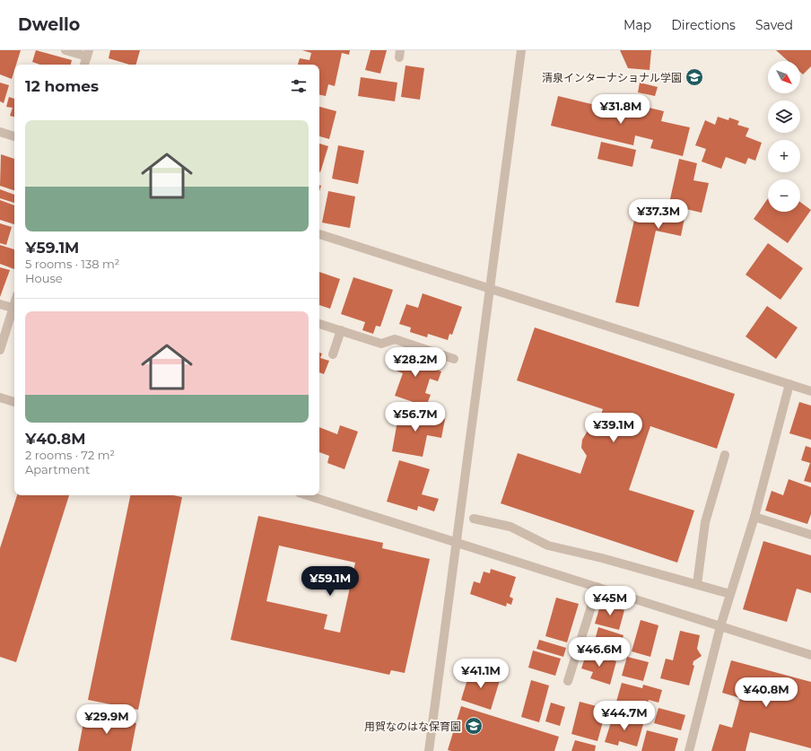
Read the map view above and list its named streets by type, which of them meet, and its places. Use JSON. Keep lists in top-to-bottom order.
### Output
{
  "places": {
    "school or university": ["清泉インターナショナル学園", "用賀なのはな保育園"]
  },
  "north": "bottom right",
  "page": {
    "header": "Dwello",
    "nav": ["Map", "Directions", "Saved"],
    "map_buttons": ["+", "−"],
    "heading": "12 homes",
    "price": [
      "¥31.8M",
      "¥37.3M",
      "¥28.2M",
      "¥56.7M",
      "¥39.1M",
      "¥59.1M",
      "¥45M",
      "¥46.6M",
      "¥41.1M",
      "¥40.8M",
      "¥44.7M",
      "¥29.9M"
    ],
    "list": [
      {
        "name": "¥59.1M",
        "note": "5 rooms · 138 m² · House"
      },
      {
        "name": "¥40.8M",
        "note": "2 rooms · 72 m² · Apartment"
      }
    ]
  }
}
